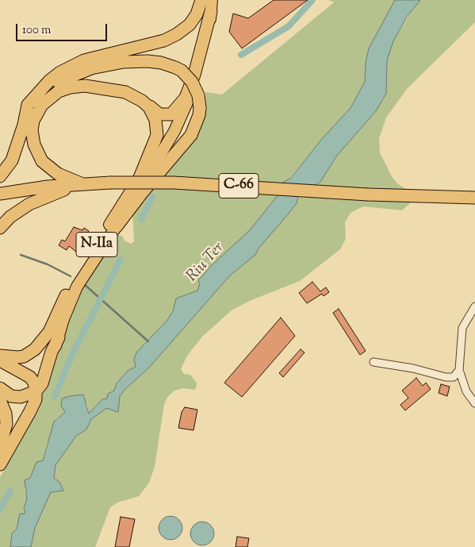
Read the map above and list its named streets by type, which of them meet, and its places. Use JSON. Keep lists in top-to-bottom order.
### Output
{
  "streets": {
    "highway": ["C-66"],
    "main road": ["N-IIa"]
  },
  "water": ["Riu Ter"],
  "scale_bar": "100 m"
}
